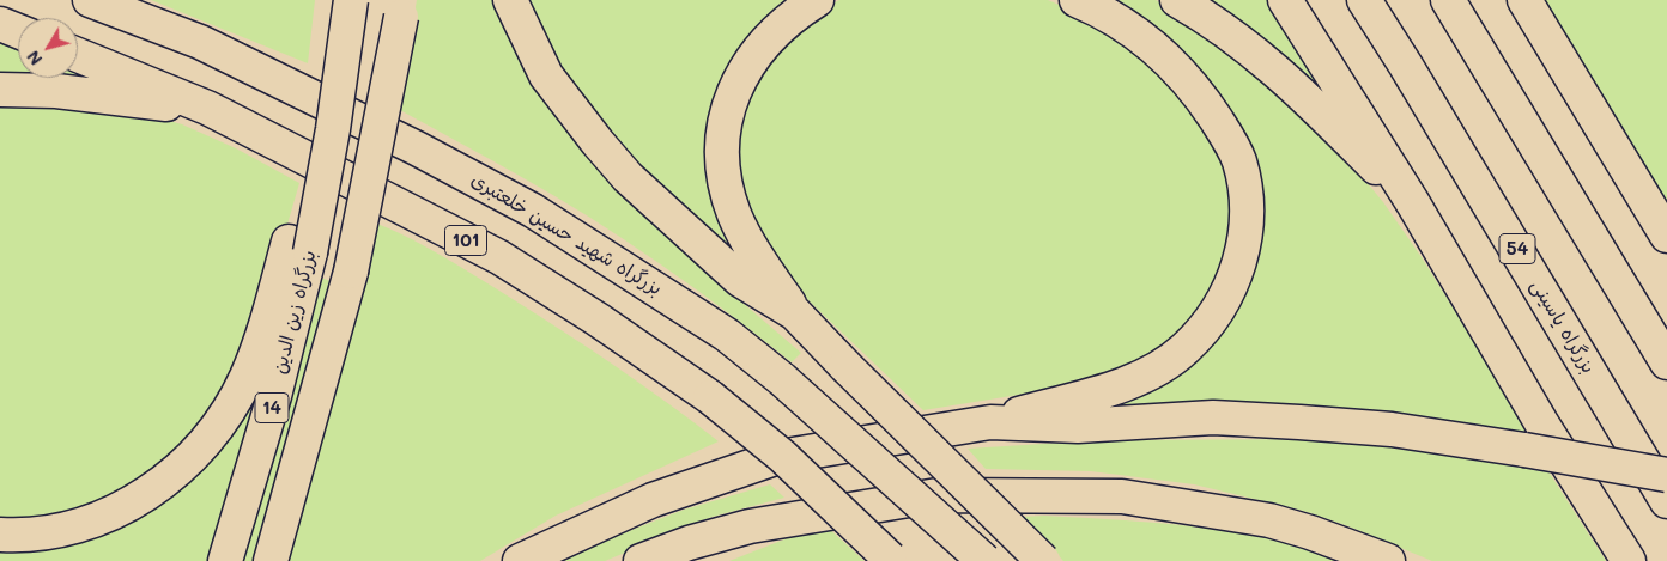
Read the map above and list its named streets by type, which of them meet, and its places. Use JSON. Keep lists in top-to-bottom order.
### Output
{
  "streets": {
    "highway": [
      "بزرگراه شهید حسین خلعتبری",
      "101",
      "54",
      "بزرگراه زین الدین",
      "بزرگراه یاسینی",
      "14"
    ]
  },
  "north": "bottom left"
}
